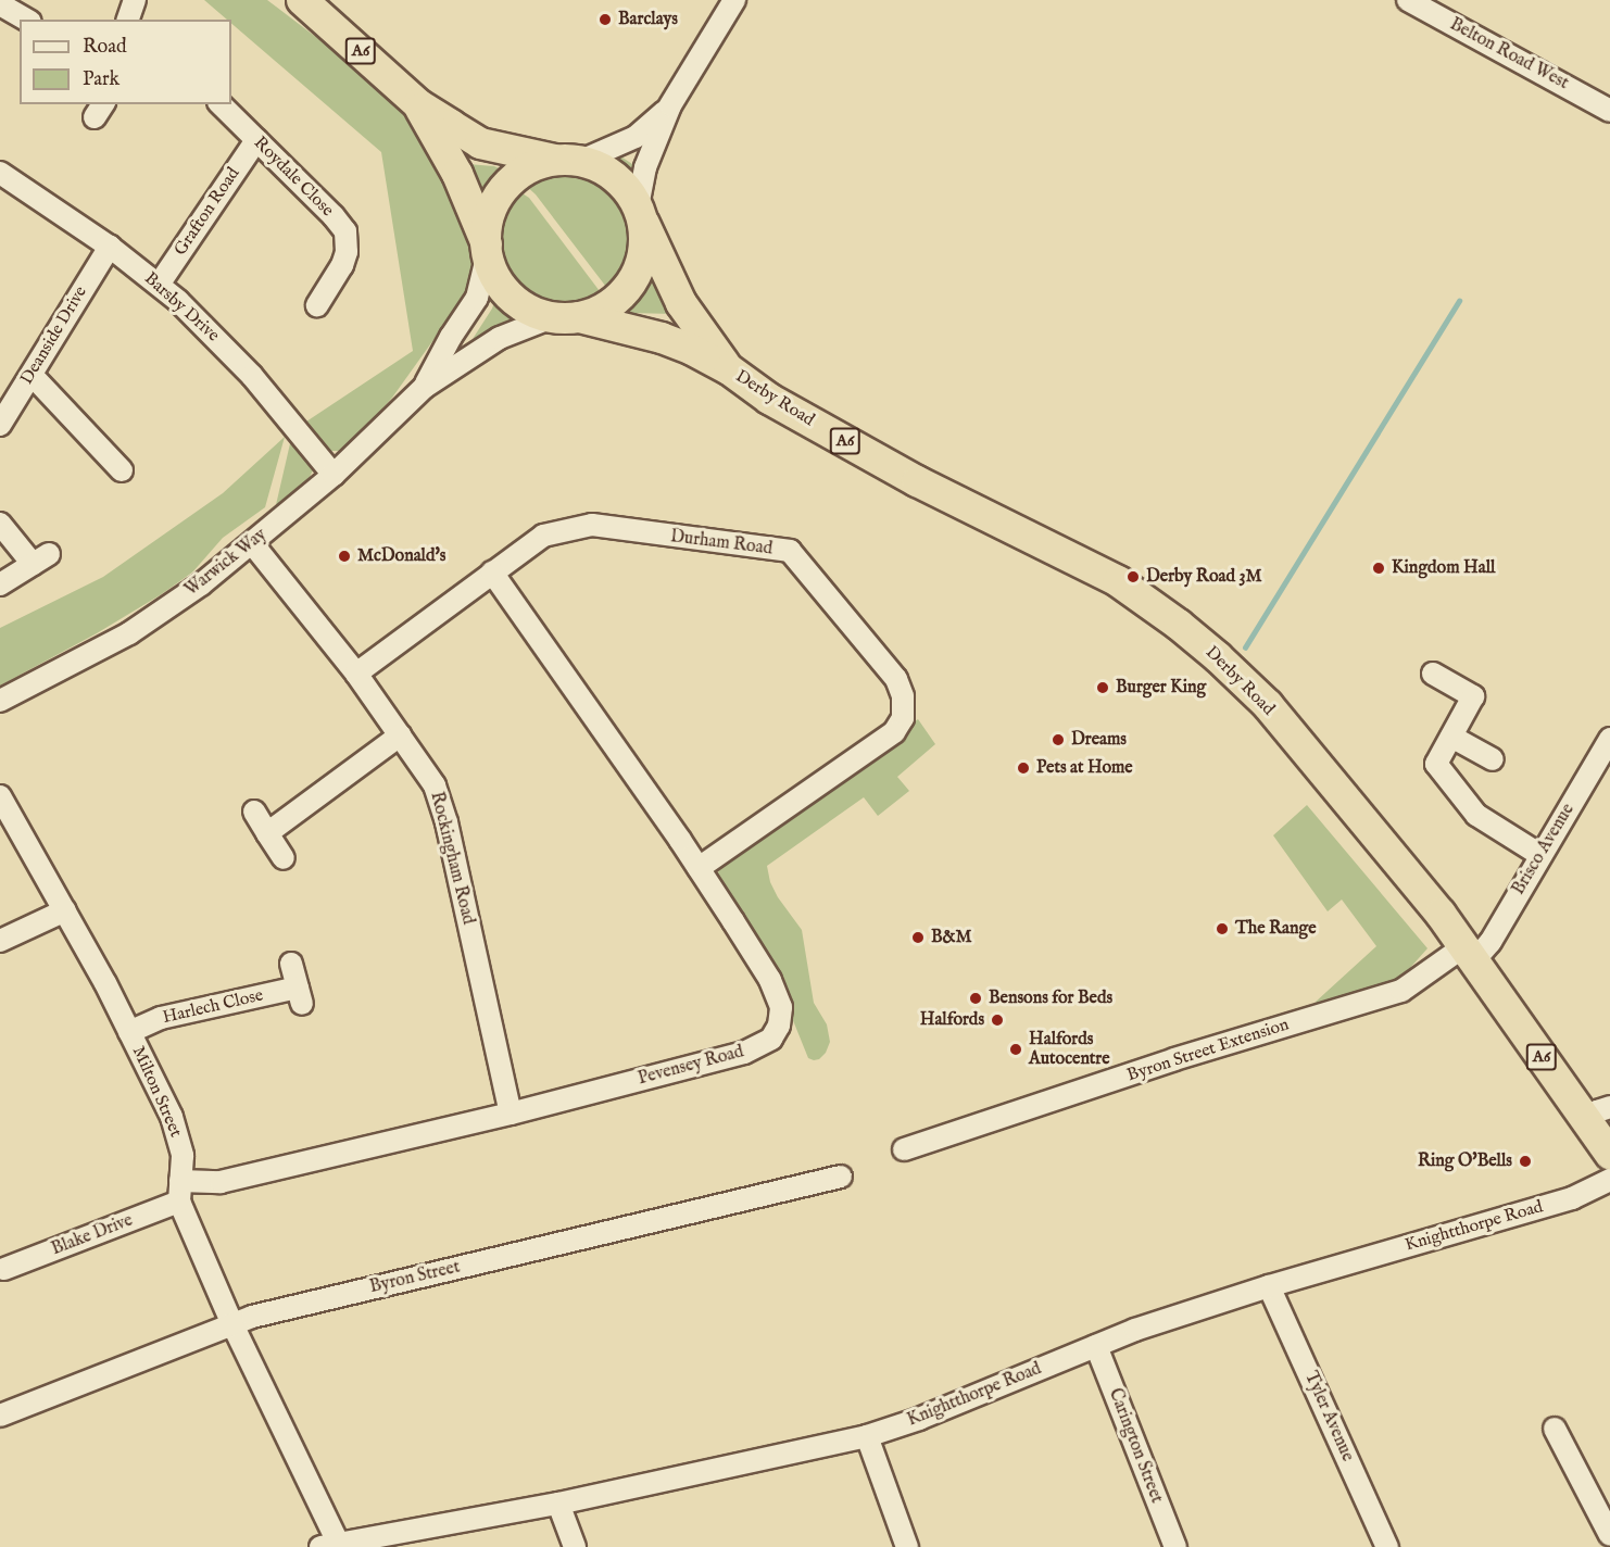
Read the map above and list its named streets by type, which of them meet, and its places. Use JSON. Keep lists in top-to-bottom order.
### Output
{
  "streets": {
    "highway": ["A6", "Derby Road"],
    "street": [
      "Belton Road West",
      "Roydale Close",
      "Grafton Road",
      "Barsby Drive",
      "Deanside Drive",
      "Durham Road",
      "Warwick Way",
      "Brisco Avenue",
      "Rockingham Road",
      "Harlech Close",
      "Byron Street Extension",
      "Pevensey Road",
      "Milton Street",
      "Knightthorpe Road",
      "Blake Drive",
      "Byron Street",
      "Tyler Avenue",
      "Carington Street"
    ]
  },
  "crossings": [
    ["A6", "Derby Road"],
    ["A6", "Warwick Way"],
    ["Roydale Close", "Grafton Road"],
    ["Grafton Road", "Barsby Drive"],
    ["Barsby Drive", "Deanside Drive"],
    ["Barsby Drive", "Warwick Way"],
    ["Derby Road", "Warwick Way"],
    ["Derby Road", "Brisco Avenue"],
    ["Derby Road", "Byron Street Extension"],
    ["Durham Road", "Rockingham Road"],
    ["Durham Road", "Pevensey Road"],
    ["Warwick Way", "Rockingham Road"],
    ["Brisco Avenue", "Byron Street Extension"],
    ["Rockingham Road", "Pevensey Road"],
    ["Harlech Close", "Milton Street"],
    ["Pevensey Road", "Milton Street"],
    ["Pevensey Road", "Blake Drive"],
    ["Milton Street", "Knightthorpe Road"],
    ["Milton Street", "Blake Drive"],
    ["Milton Street", "Byron Street"],
    ["Knightthorpe Road", "Tyler Avenue"],
    ["Knightthorpe Road", "Carington Street"]
  ],
  "places": [
    "Barclays",
    "McDonald's",
    "Kingdom Hall",
    "Derby Road 3M",
    "Burger King",
    "Dreams",
    "Pets at Home",
    "The Range",
    "B&M",
    "Bensons for Beds",
    "Halfords",
    "Halfords Autocentre",
    "Ring O'Bells"
  ],
  "legend": ["Road", "Park"]
}
